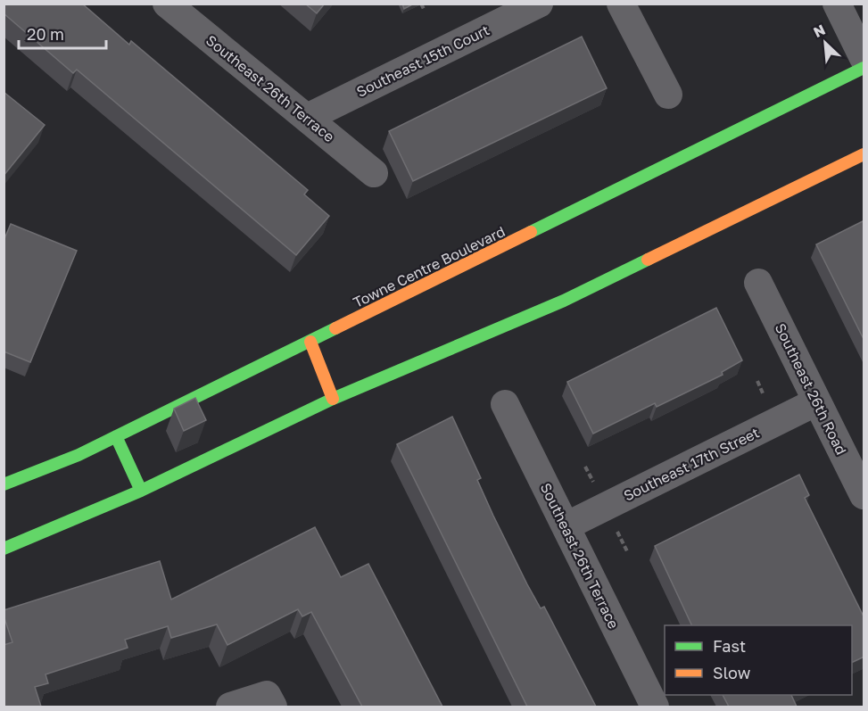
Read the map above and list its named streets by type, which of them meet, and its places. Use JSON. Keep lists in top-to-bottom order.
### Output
{
  "streets": {
    "street": [
      "Southeast 15th Court",
      "Southeast 26th Terrace",
      "Towne Centre Boulevard",
      "Southeast 26th Road",
      "Southeast 17th Street"
    ]
  },
  "crossings": [
    ["Southeast 15th Court", "Southeast 26th Terrace"],
    ["Southeast 26th Terrace", "Southeast 17th Street"],
    ["Southeast 26th Road", "Southeast 17th Street"]
  ],
  "legend": ["Fast", "Slow"],
  "scale_bar": "20 m",
  "north": "top left"
}
